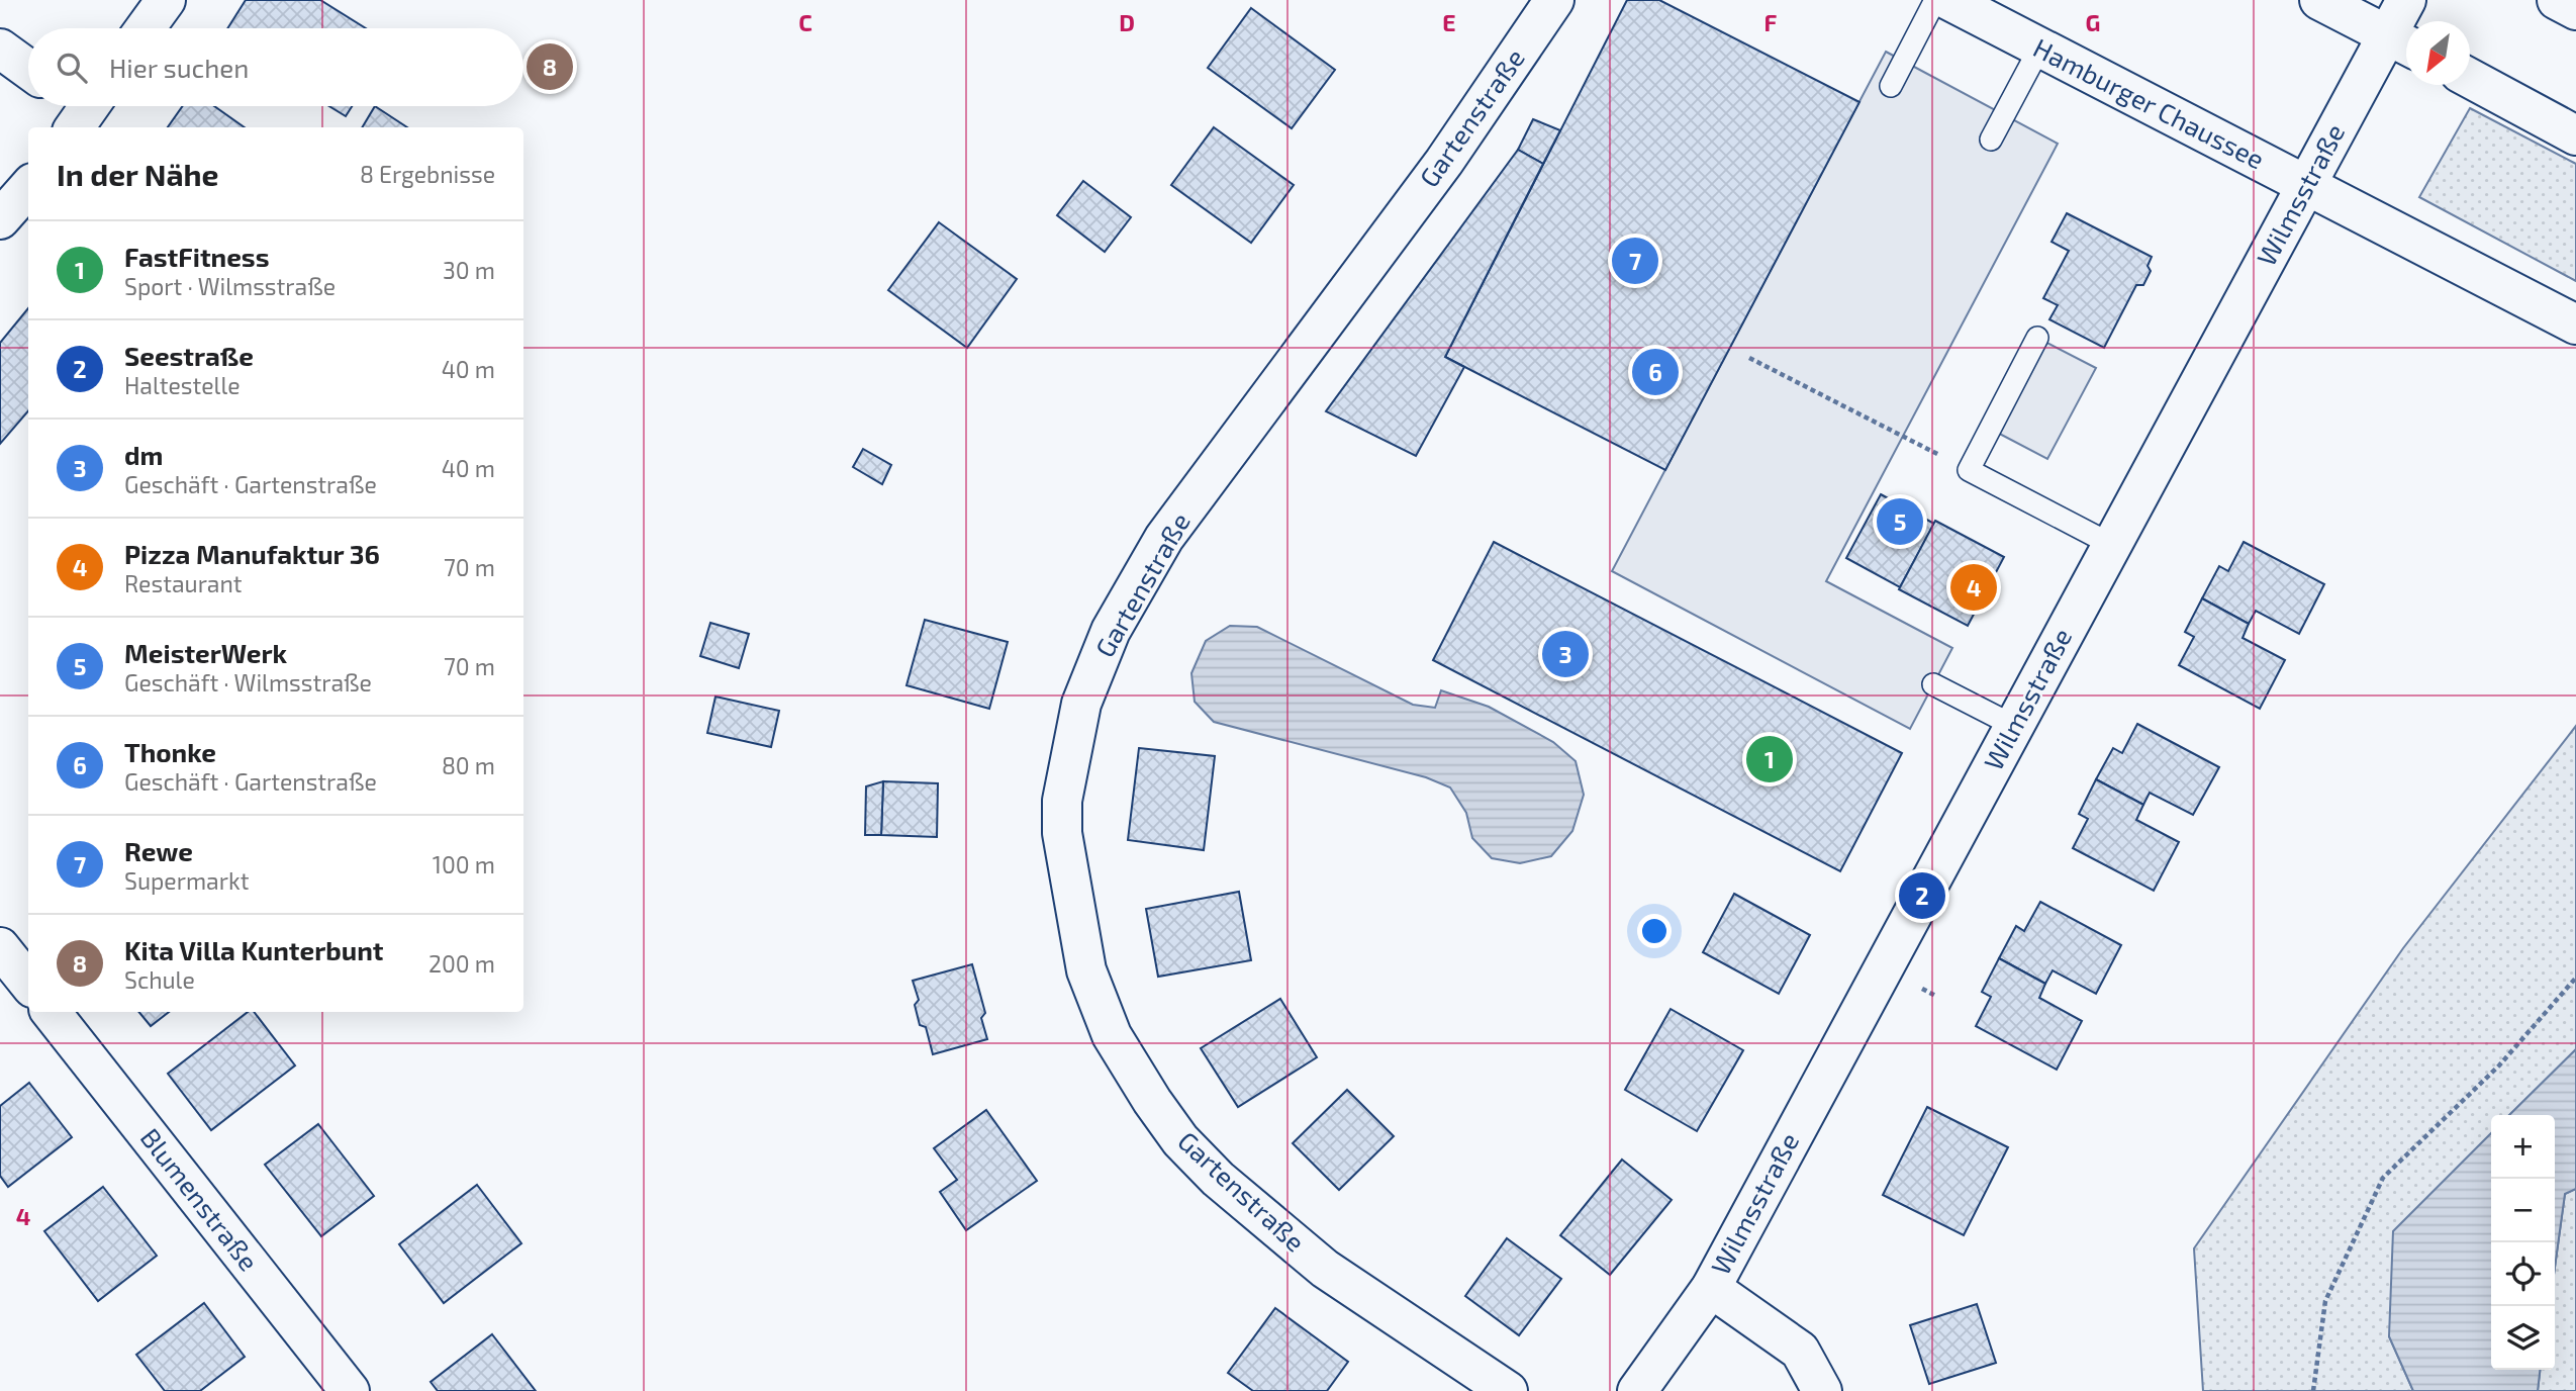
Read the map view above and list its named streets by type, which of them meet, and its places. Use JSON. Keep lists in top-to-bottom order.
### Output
{
  "streets": {
    "main road": [
      "Hamburger Chaussee",
      "Gartenstraße",
      "Wilmsstraße",
      "Blumenstraße"
    ]
  },
  "crossings": [
    ["Hamburger Chaussee", "Wilmsstraße"]
  ],
  "north": "bottom left",
  "page": {
    "search": "Hier suchen",
    "pins": [
      "8",
      "7",
      "6",
      "5",
      "4",
      "3",
      "1",
      "2"
    ],
    "heading": ["In der Nähe", "8 Ergebnisse"],
    "list": [
      {
        "mark": "1",
        "name": "FastFitness",
        "note": "Sport · Wilmsstraße",
        "value": "30 m"
      },
      {
        "mark": "2",
        "name": "Seestraße",
        "note": "Haltestelle",
        "value": "40 m"
      },
      {
        "mark": "3",
        "name": "dm",
        "note": "Geschäft · Gartenstraße",
        "value": "40 m"
      },
      {
        "mark": "4",
        "name": "Pizza Manufaktur 36",
        "note": "Restaurant",
        "value": "70 m"
      },
      {
        "mark": "5",
        "name": "MeisterWerk",
        "note": "Geschäft · Wilmsstraße",
        "value": "70 m"
      },
      {
        "mark": "6",
        "name": "Thonke",
        "note": "Geschäft · Gartenstraße",
        "value": "80 m"
      },
      {
        "mark": "7",
        "name": "Rewe",
        "note": "Supermarkt",
        "value": "100 m"
      },
      {
        "mark": "8",
        "name": "Kita Villa Kunterbunt",
        "note": "Schule",
        "value": "200 m"
      }
    ],
    "map_buttons": ["+", "−"]
  },
  "grid": {
    "columns": [
      "C",
      "D",
      "E",
      "F",
      "G"
    ],
    "rows": ["4"]
  }
}
